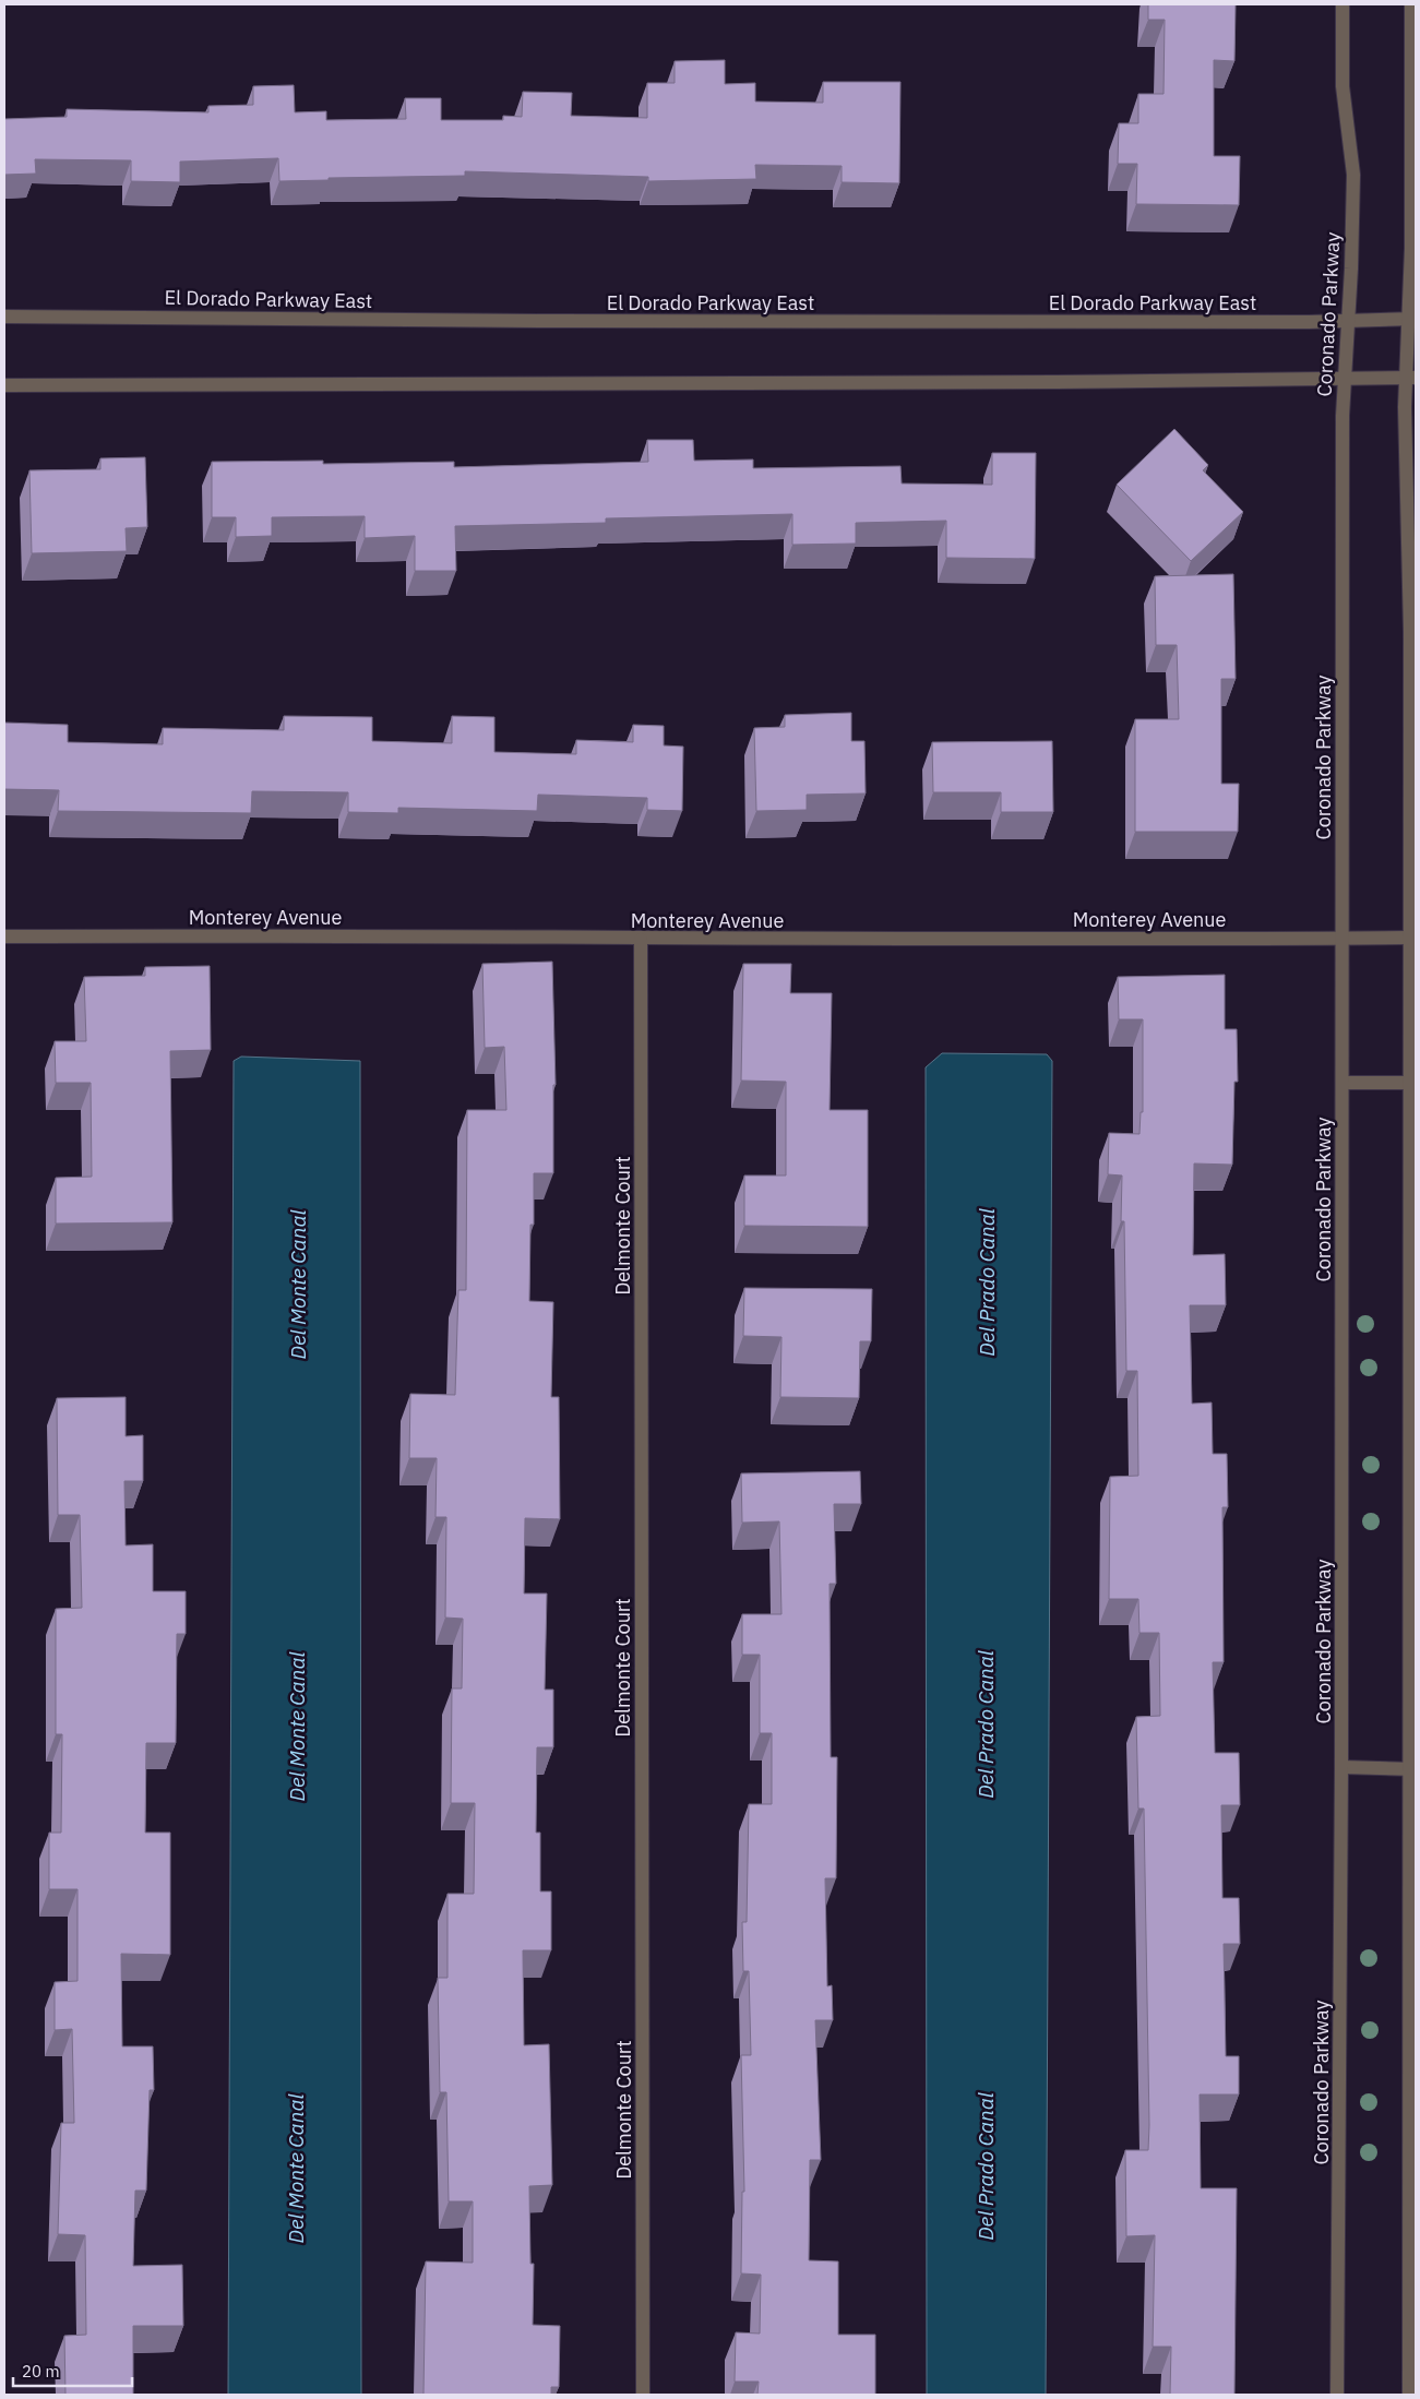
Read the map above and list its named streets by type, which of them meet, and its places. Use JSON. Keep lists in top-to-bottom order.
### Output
{
  "streets": {
    "street": [
      "El Dorado Parkway East",
      "Coronado Parkway",
      "Monterey Avenue",
      "Delmonte Court"
    ]
  },
  "crossings": [
    ["El Dorado Parkway East", "Coronado Parkway"],
    ["Coronado Parkway", "Monterey Avenue"],
    ["Monterey Avenue", "Delmonte Court"]
  ],
  "water": ["Del Prado Canal", "Del Monte Canal"],
  "scale_bar": "20 m"
}
